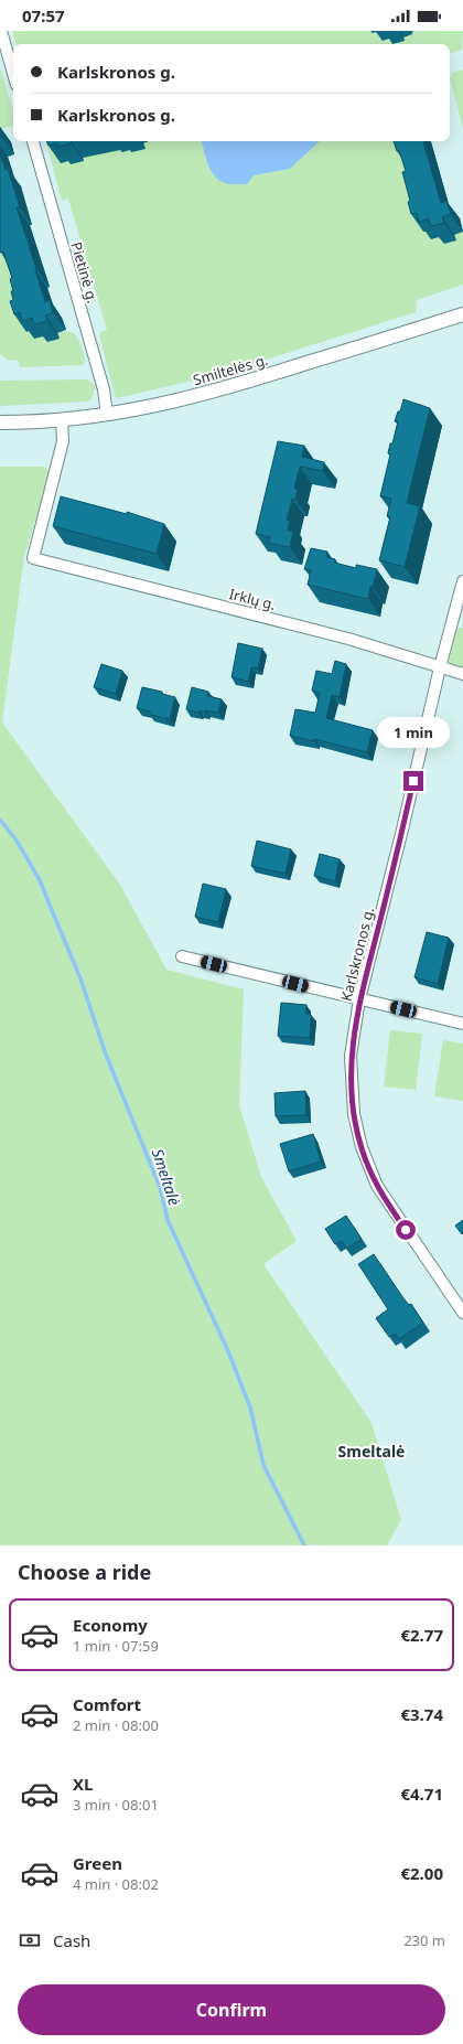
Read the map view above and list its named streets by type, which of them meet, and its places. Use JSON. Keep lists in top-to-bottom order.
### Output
{
  "streets": {
    "street": [
      "Pietinė g.",
      "Smiltelės g.",
      "Irklų g.",
      "Karlskronos g."
    ]
  },
  "crossings": [
    ["Pietinė g.", "Smiltelės g."],
    ["Smiltelės g.", "Irklų g."],
    ["Irklų g.", "Karlskronos g."]
  ],
  "districts": ["Smeltalė"],
  "water": ["Smeltalė"],
  "page": {
    "status": "07:57",
    "banner": ["Karlskronos g.", "Karlskronos g."],
    "bubble": "1 min",
    "heading": "Choose a ride",
    "list": [
      {
        "name": "Economy",
        "note": "1 min · 07:59",
        "value": "€2.77"
      },
      {
        "name": "Comfort",
        "note": "2 min · 08:00",
        "value": "€3.74"
      },
      {
        "name": "XL",
        "note": "3 min · 08:01",
        "value": "€4.71"
      },
      {
        "name": "Green",
        "note": "4 min · 08:02",
        "value": "€2.00"
      }
    ],
    "pay": ["Cash", "230 m"],
    "buttons": "Confirm"
  }
}
